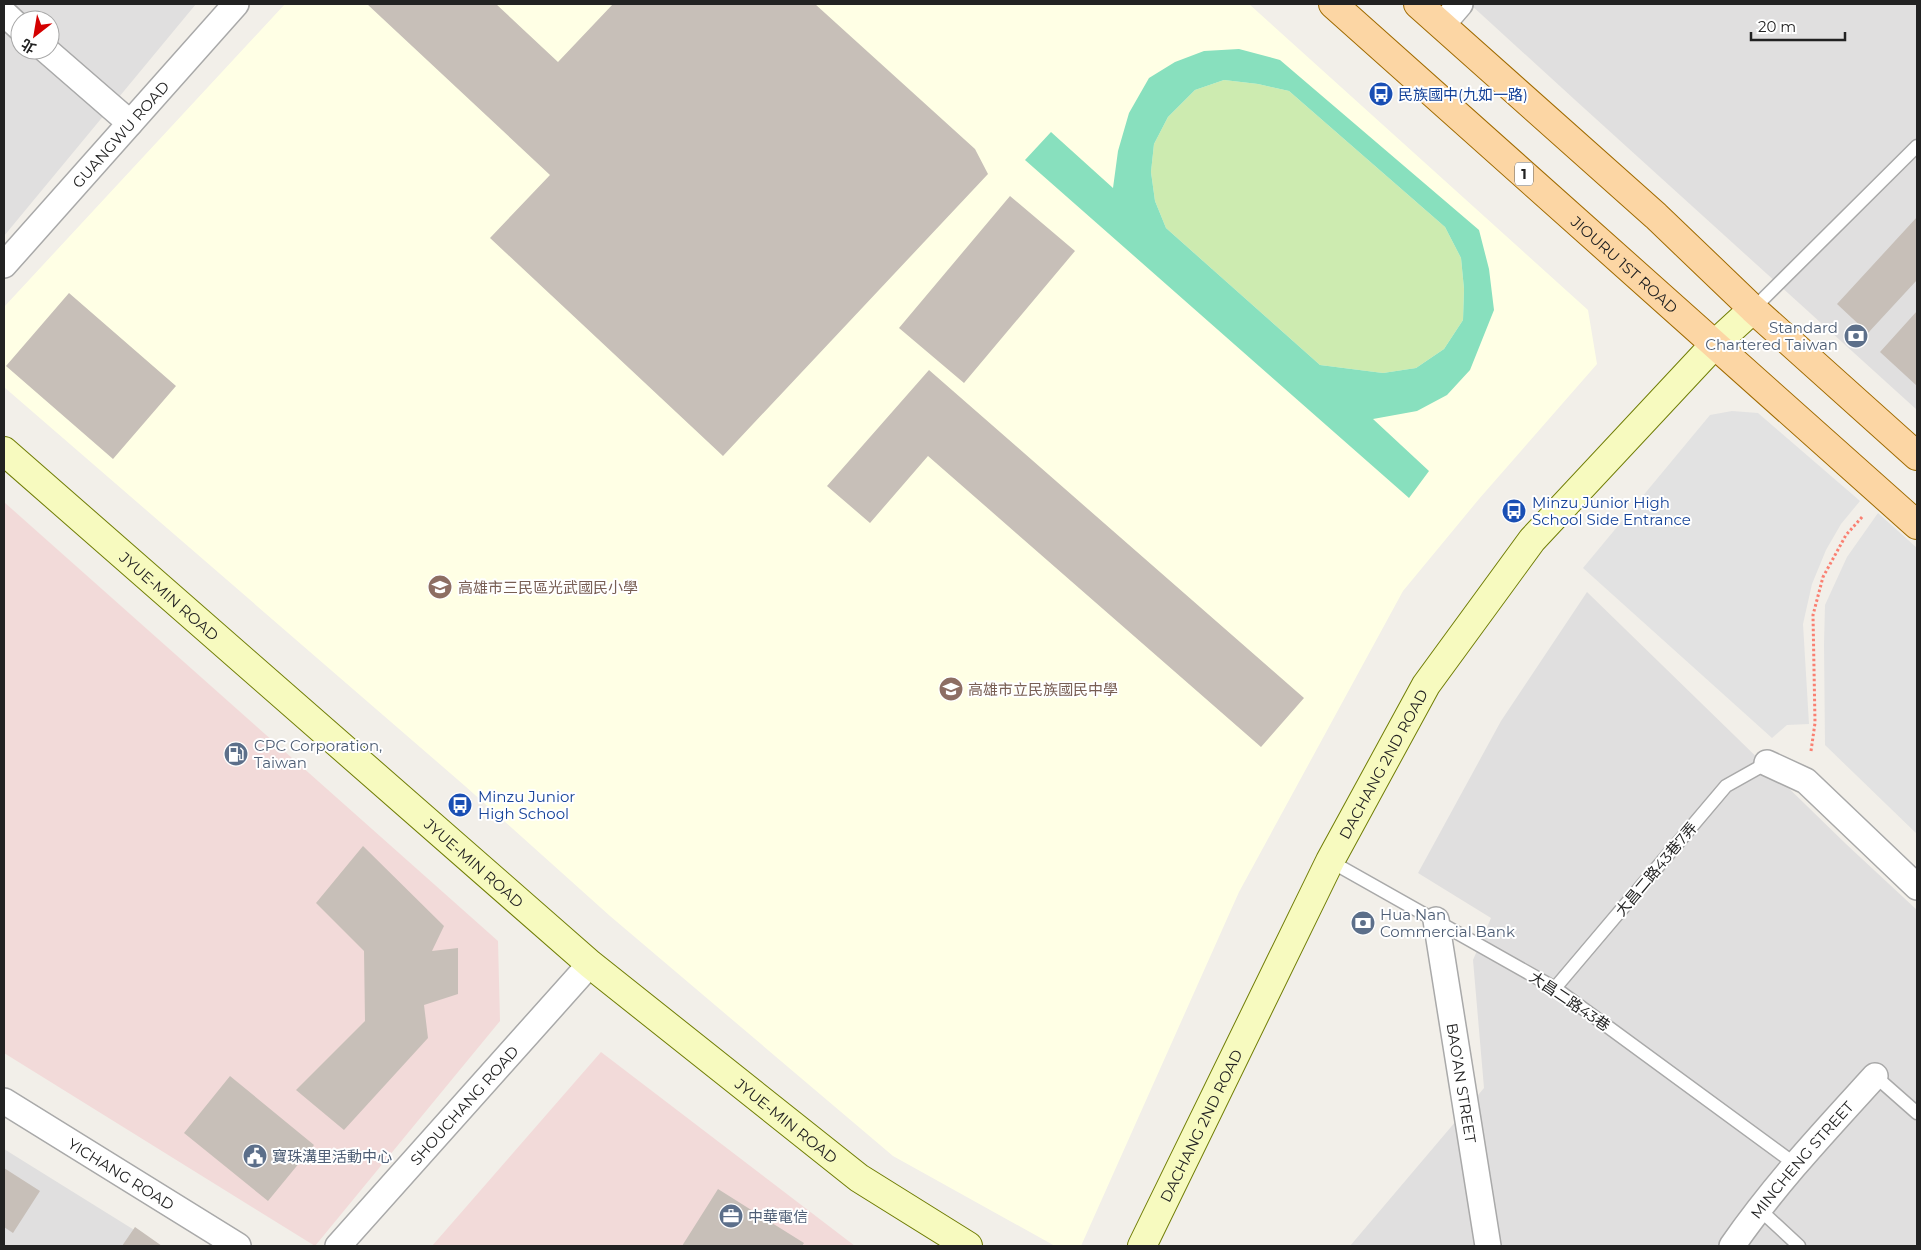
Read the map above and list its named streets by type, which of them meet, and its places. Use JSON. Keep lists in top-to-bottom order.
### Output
{
  "streets": {
    "main road": ["1", "JIOURU 1ST ROAD"],
    "street": [
      "GUANGWU ROAD",
      "JYUE-MIN ROAD",
      "DACHANG 2ND ROAD",
      "BAO’AN STREET",
      "SHOUCHANG ROAD",
      "MINCHENG STREET",
      "YICHANG ROAD"
    ],
    "lane": ["大昌二路43巷7弄", "大昌二路43巷"]
  },
  "crossings": [
    ["JIOURU 1ST ROAD", "DACHANG 2ND ROAD"],
    ["JYUE-MIN ROAD", "SHOUCHANG ROAD"],
    ["DACHANG 2ND ROAD", "大昌二路43巷"],
    ["大昌二路43巷7弄", "大昌二路43巷"],
    ["大昌二路43巷", "BAO’AN STREET"],
    ["大昌二路43巷", "MINCHENG STREET"]
  ],
  "places": {
    "bus stop": ["民族國中(九如一路)", "Minzu Junior High School Side Entrance", "Minzu Junior High School"],
    "bank": ["Standard Chartered Taiwan", "Hua Nan Commercial Bank"],
    "school or university": ["高雄市三民區光武國民小學", "高雄市立民族國民中學"],
    "fuel station": ["CPC Corporation, Taiwan"],
    "public building": ["寶珠溝里活動中心"],
    "office": ["中華電信"]
  },
  "scale_bar": "20 m",
  "north": "bottom left"
}
